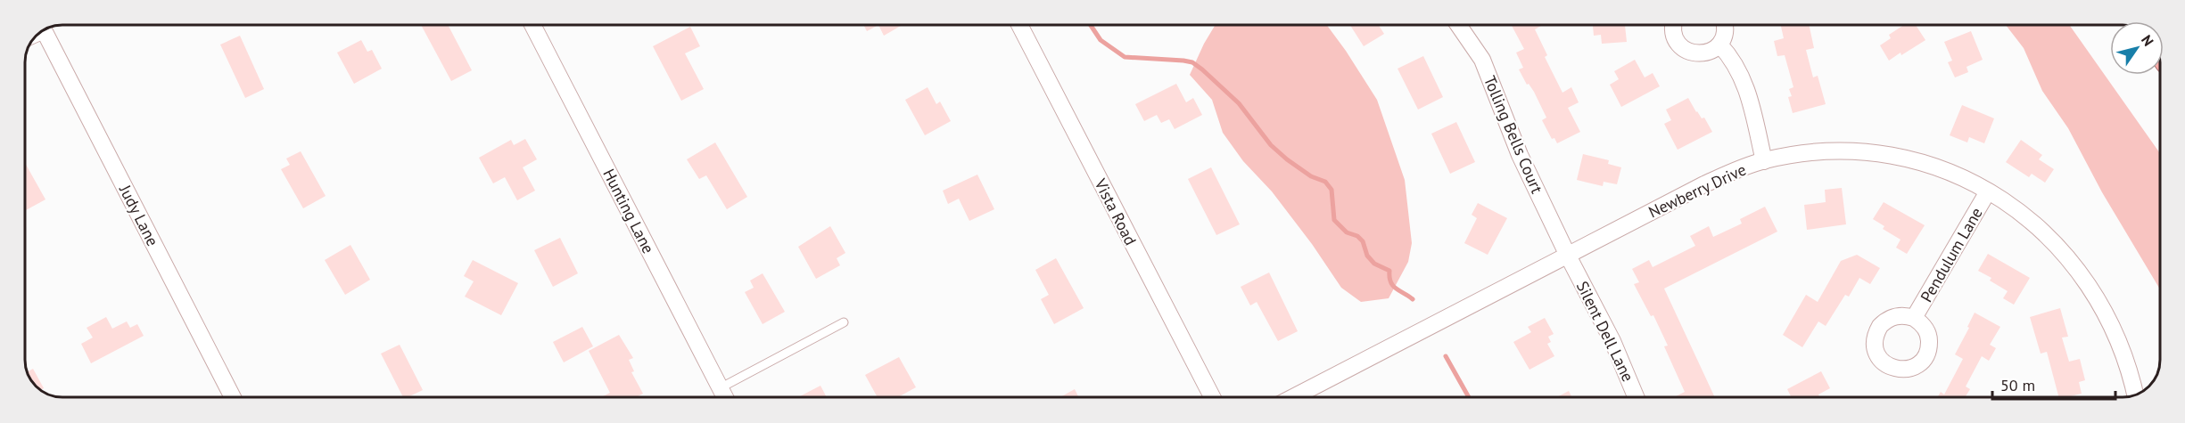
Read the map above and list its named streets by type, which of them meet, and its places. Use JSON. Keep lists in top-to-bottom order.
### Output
{
  "streets": {
    "street": [
      "Tolling Bells Court",
      "Newberry Drive",
      "Hunting Lane",
      "Vista Road",
      "Judy Lane",
      "Pendulum Lane",
      "Silent Dell Lane"
    ]
  },
  "crossings": [
    ["Tolling Bells Court", "Newberry Drive"],
    ["Tolling Bells Court", "Silent Dell Lane"],
    ["Newberry Drive", "Pendulum Lane"],
    ["Newberry Drive", "Silent Dell Lane"]
  ],
  "scale_bar": "50 m",
  "north": "top right"
}
